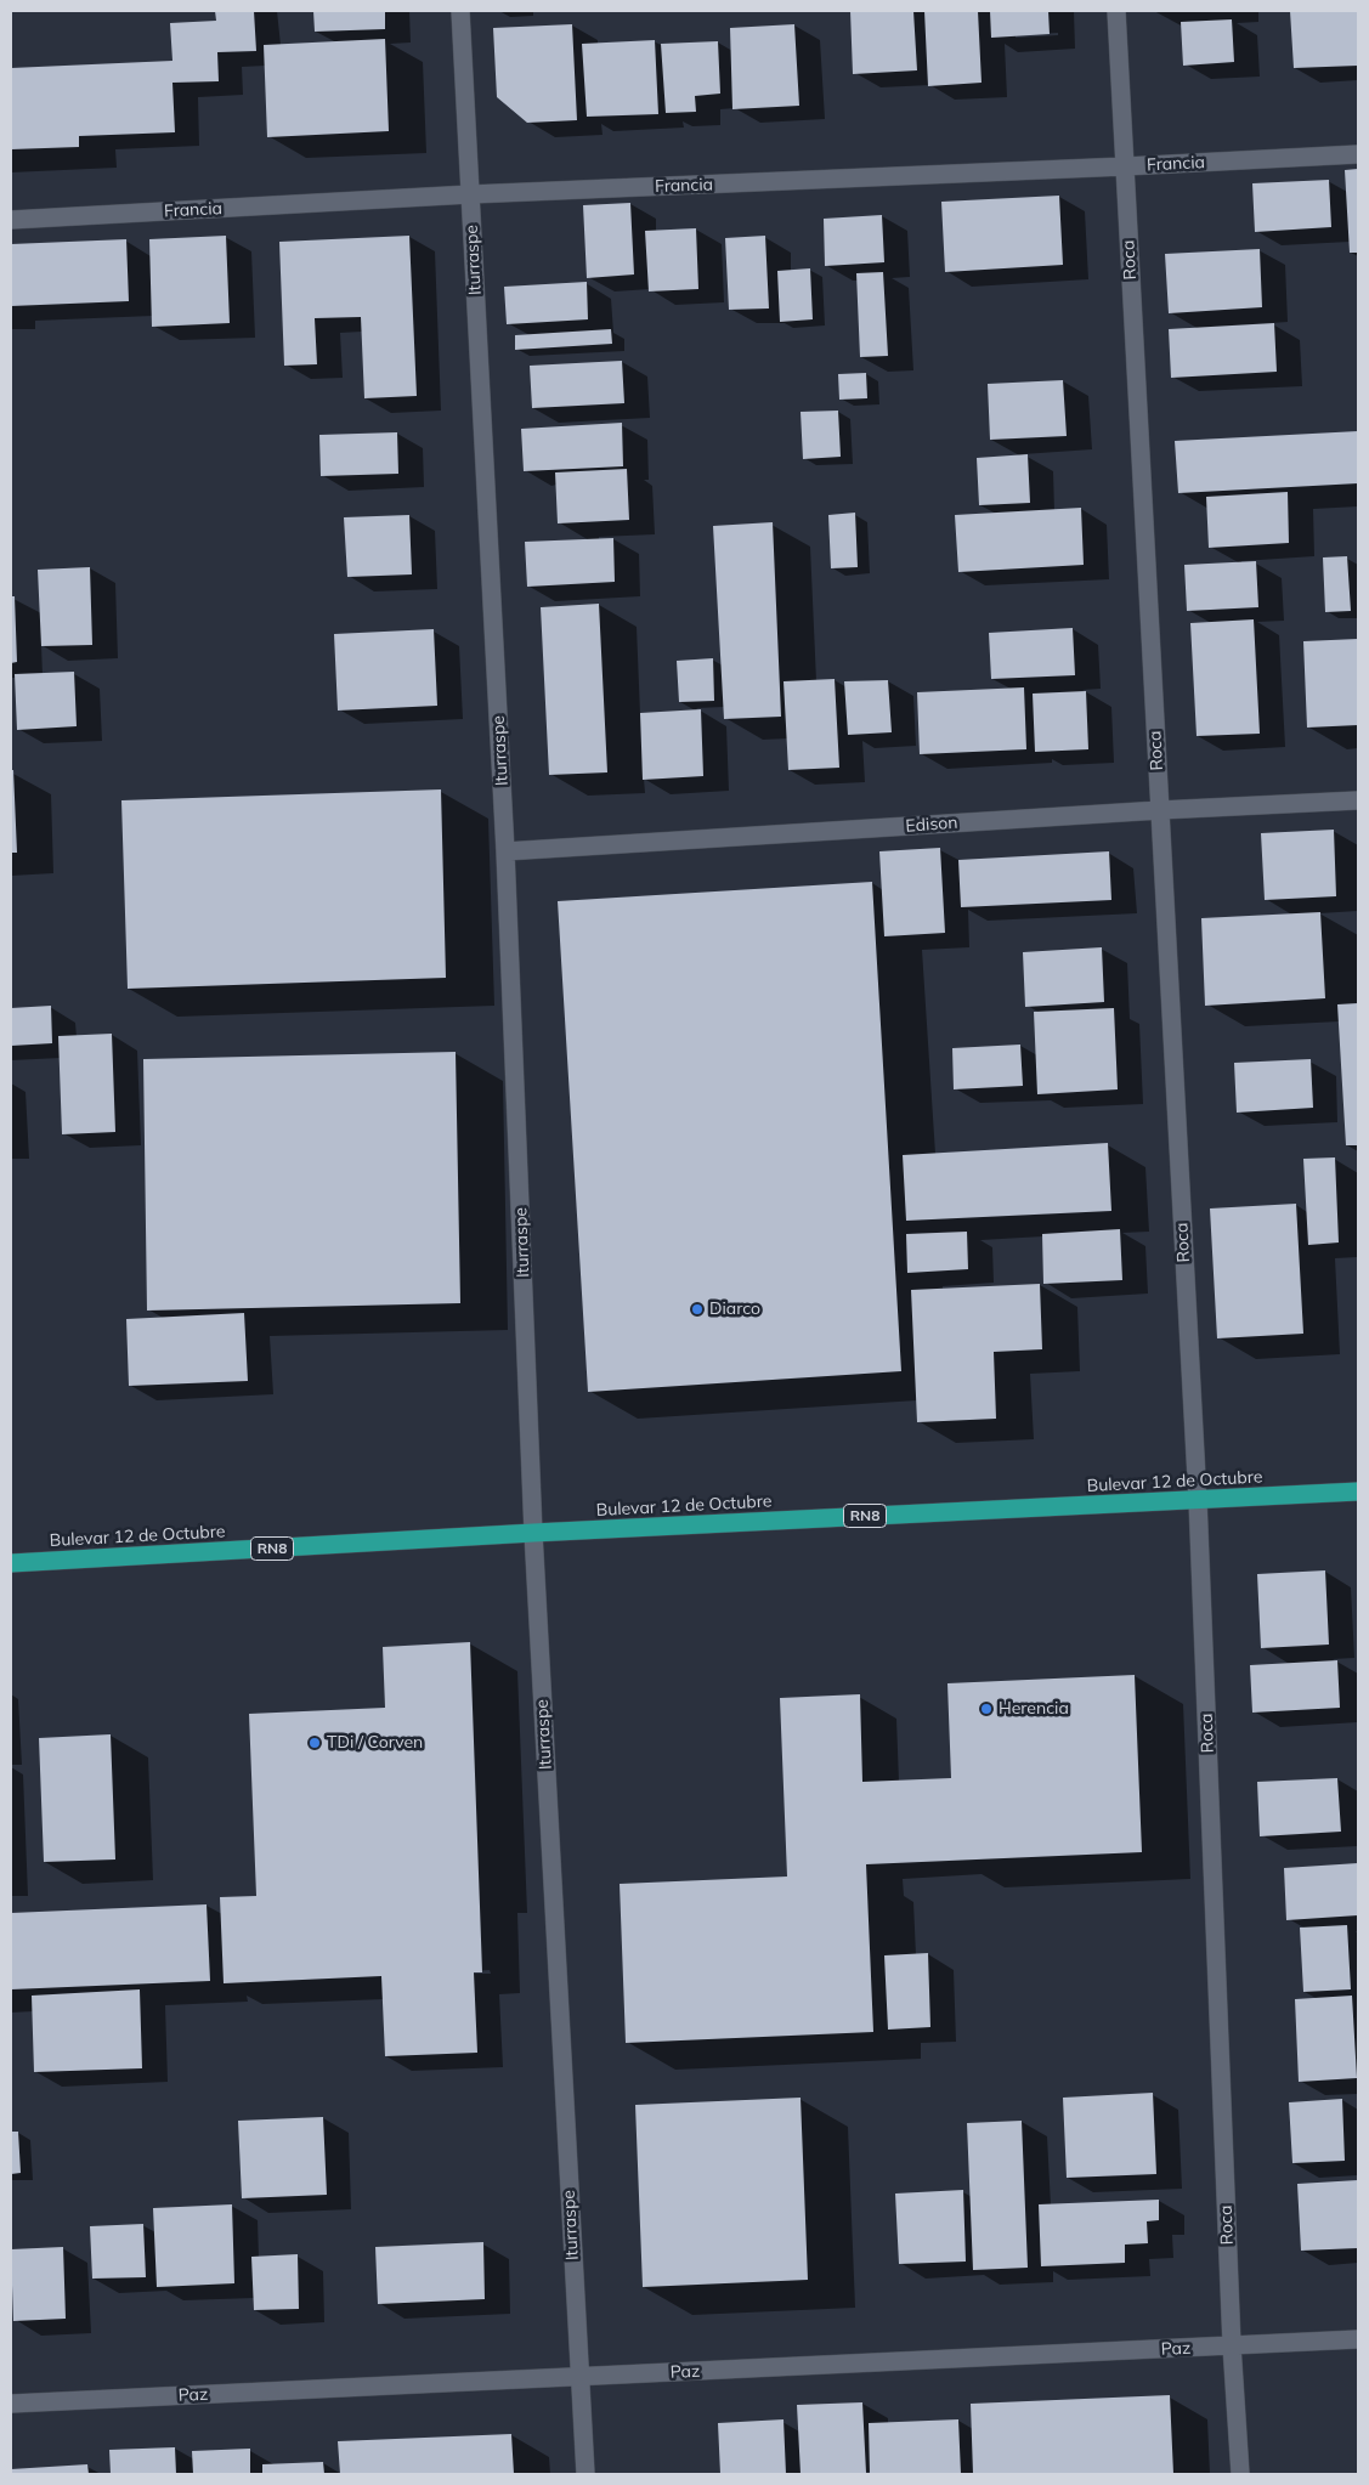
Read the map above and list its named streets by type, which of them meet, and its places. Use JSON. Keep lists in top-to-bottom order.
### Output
{
  "streets": {
    "highway": ["Bulevar 12 de Octubre", "RN8"],
    "street": [
      "Francia",
      "Iturraspe",
      "Roca",
      "Edison",
      "Paz"
    ]
  },
  "crossings": [
    ["Francia", "Iturraspe"],
    ["Francia", "Roca"],
    ["Iturraspe", "Edison"],
    ["Iturraspe", "Bulevar 12 de Octubre"],
    ["Iturraspe", "Paz"],
    ["Roca", "Edison"],
    ["Roca", "Bulevar 12 de Octubre"],
    ["Roca", "Paz"]
  ],
  "places": ["Diarco", "Herencia", "TDi / Corven"]
}
